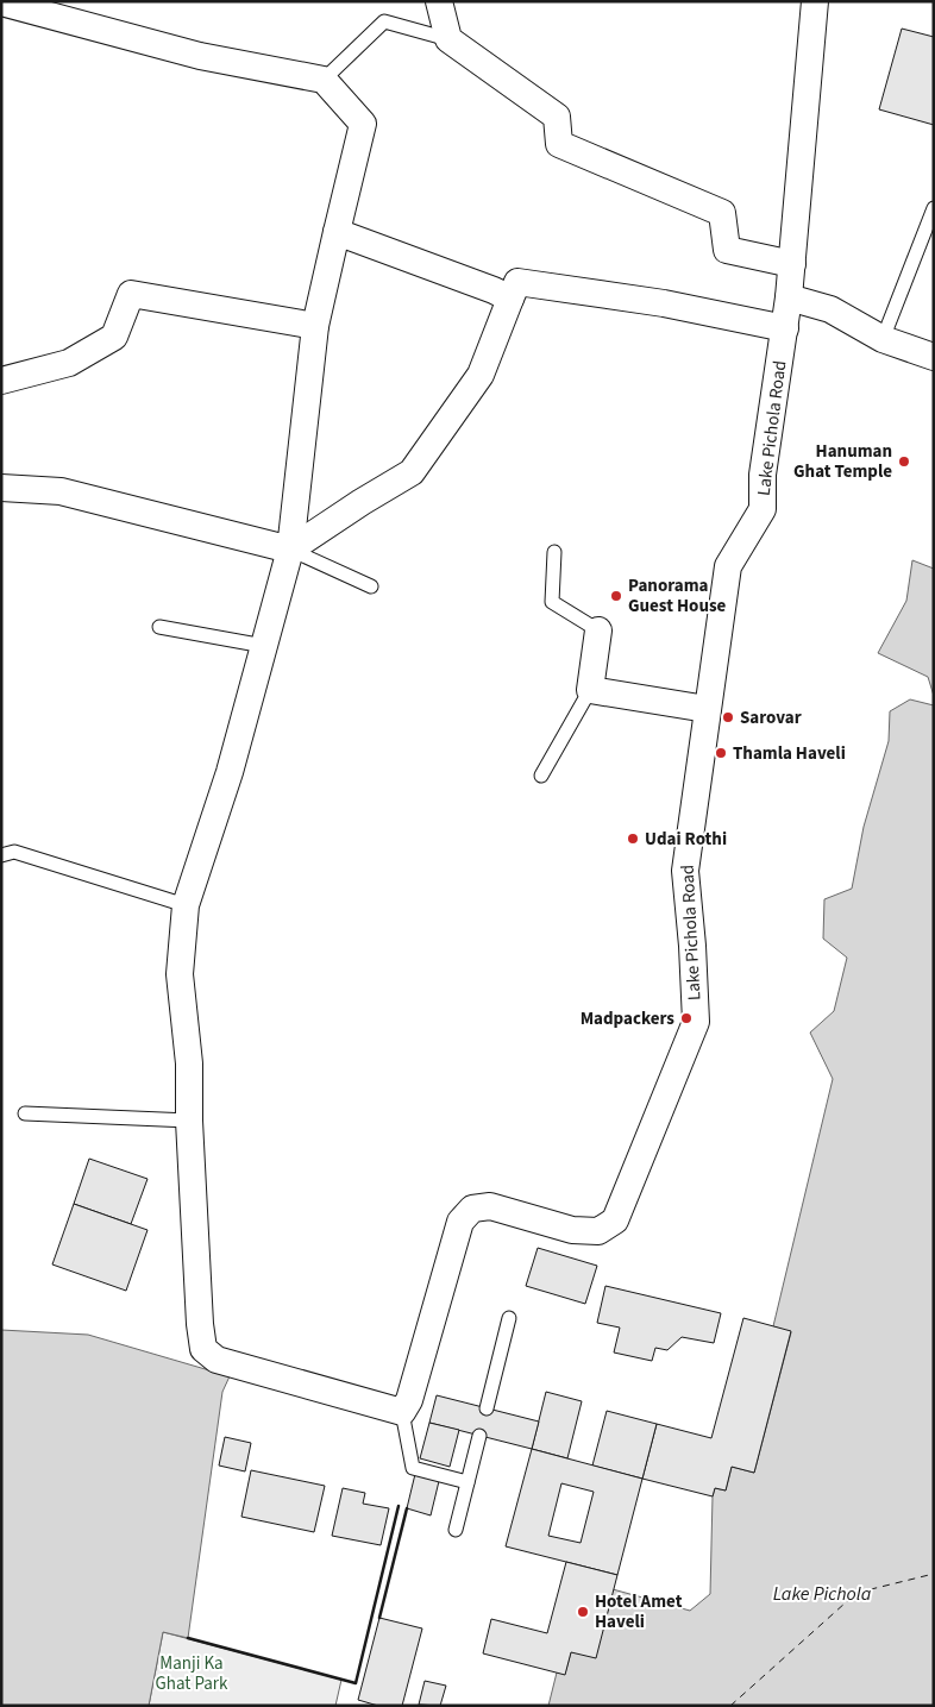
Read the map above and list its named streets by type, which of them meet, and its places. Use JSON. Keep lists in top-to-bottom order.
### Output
{
  "streets": {
    "street": ["Lake Pichola Road"]
  },
  "water": ["Lake Pichola"],
  "parks": ["Manji Ka Ghat Park"],
  "places": [
    "Hanuman Ghat Temple",
    "Panorama Guest House",
    "Sarovar",
    "Thamla Haveli",
    "Udai Rothi",
    "Madpackers",
    "Hotel Amet Haveli"
  ]
}
